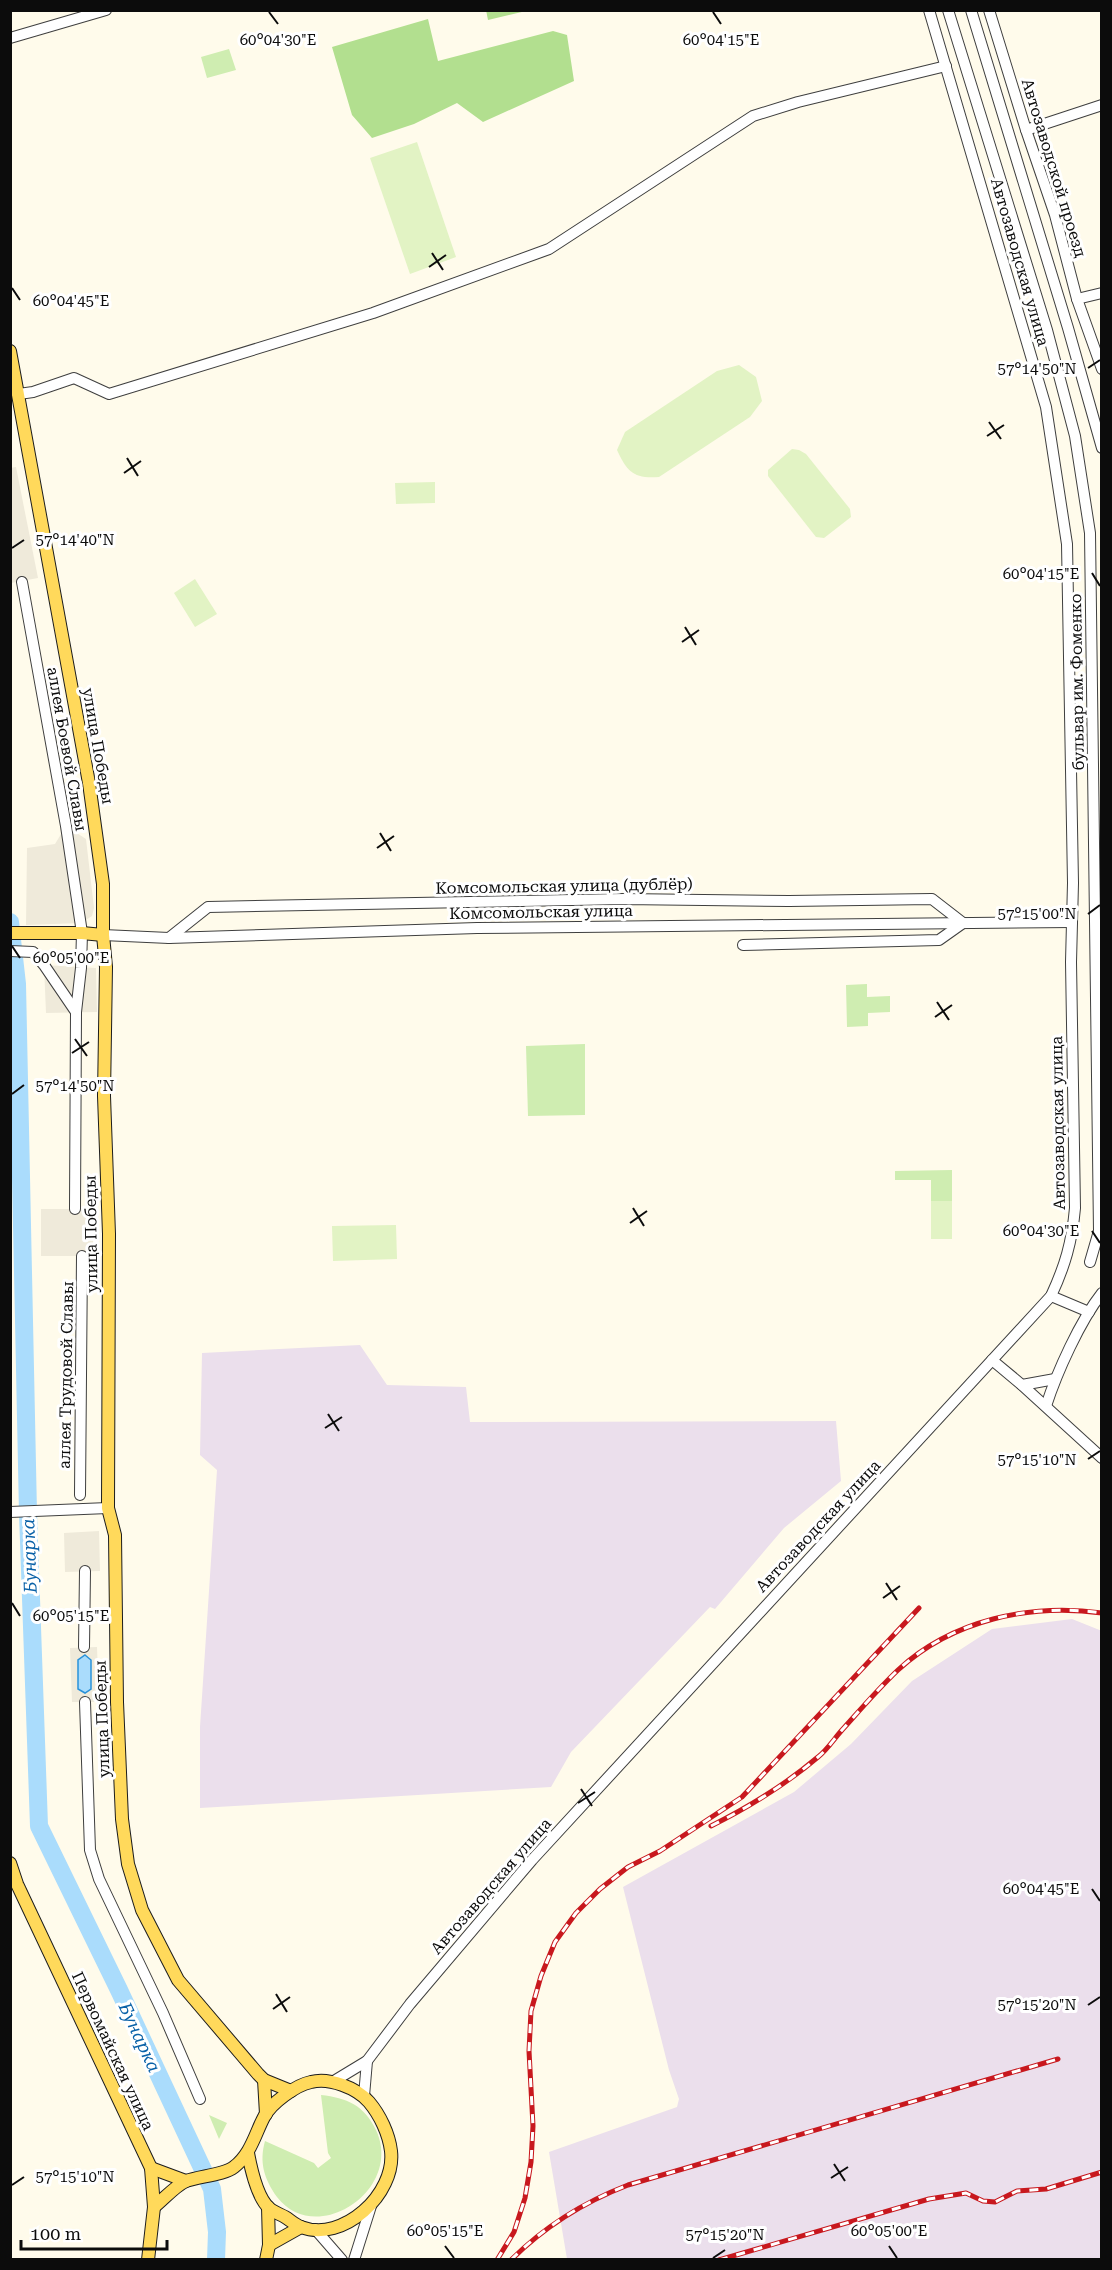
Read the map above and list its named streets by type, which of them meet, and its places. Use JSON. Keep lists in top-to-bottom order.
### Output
{
  "streets": {
    "main road": ["улица Победы", "Комсомольская улица", "Первомайская улица"],
    "street": [
      "Автозаводской проезд",
      "Автозаводская улица",
      "бульвар им. Фоменко",
      "аллея Боевой Славы",
      "Комсомольская улица (дублёр)",
      "аллея Трудовой Славы"
    ]
  },
  "crossings": [
    ["Автозаводская улица", "Комсомольская улица"],
    ["улица Победы", "Комсомольская улица"],
    ["аллея Боевой Славы", "Комсомольская улица"],
    ["Комсомольская улица (дублёр)", "Комсомольская улица"]
  ],
  "water": ["Бунарка"],
  "scale_bar": "100 m",
  "coordinates": [
    "60°04'15\"E",
    "60°04'30\"E",
    "60°04'45\"E",
    "57°14'50\"N",
    "57°14'40\"N",
    "57°15'00\"N",
    "60°05'00\"E",
    "57°15'10\"N",
    "60°05'15\"E",
    "57°15'20\"N"
  ]
}
